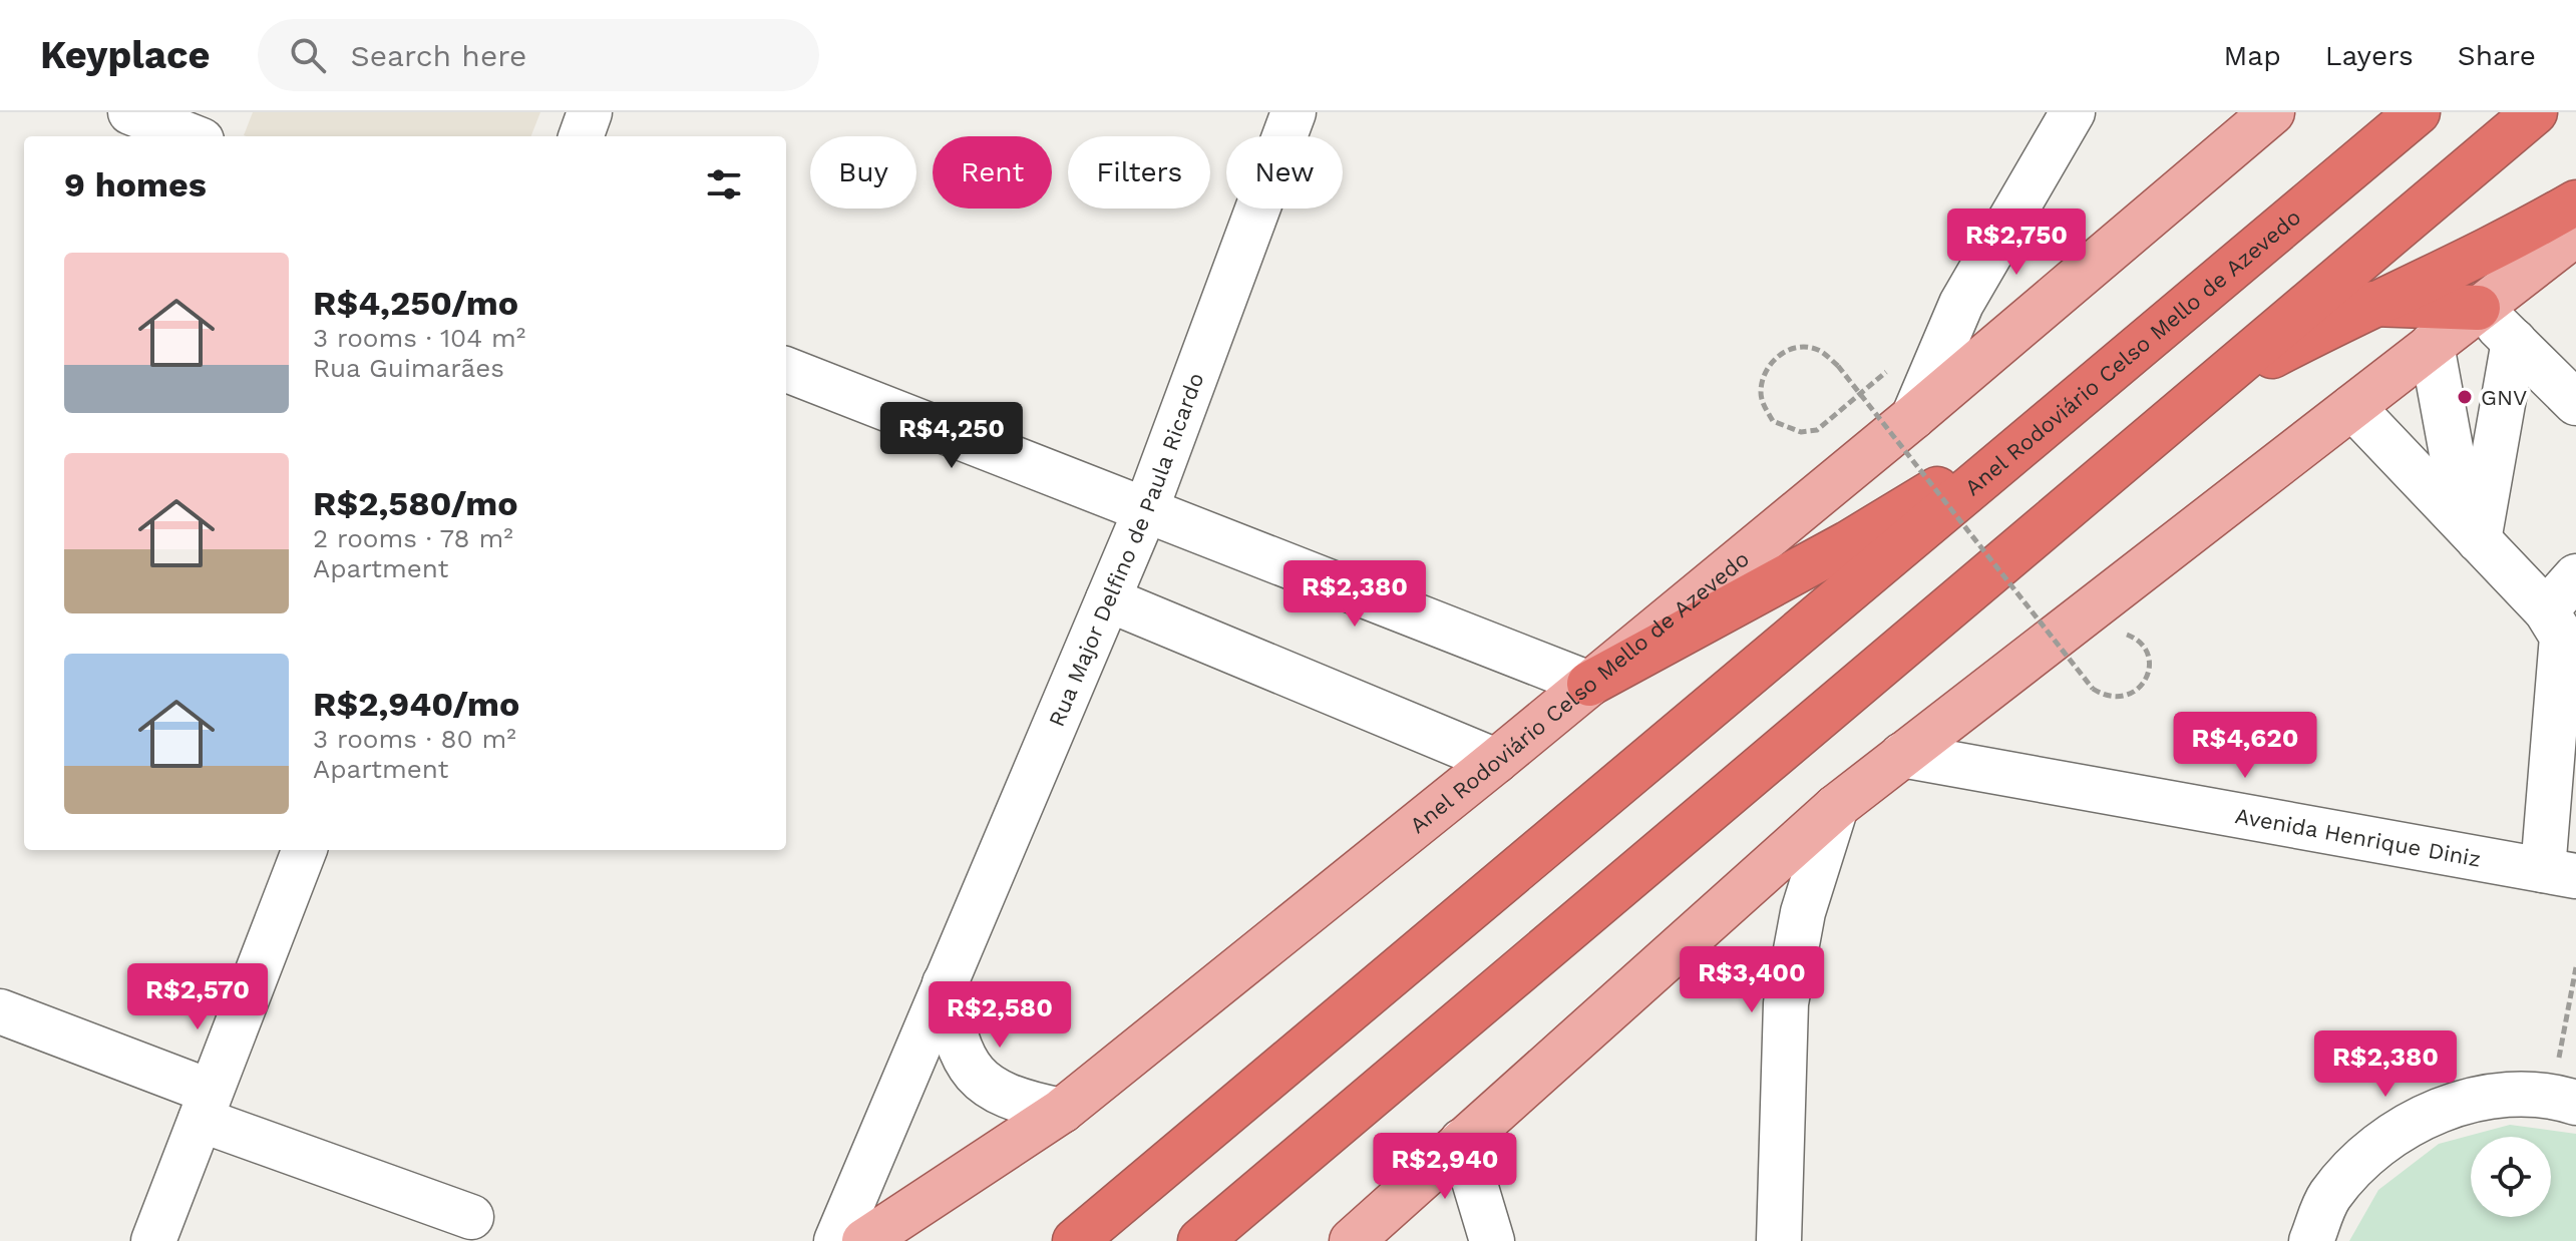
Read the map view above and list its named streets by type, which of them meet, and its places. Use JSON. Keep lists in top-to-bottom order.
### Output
{
  "streets": {
    "highway": ["Anel Rodoviário Celso Mello de Azevedo"],
    "street": ["Rua Major Delfino de Paula Ricardo", "Avenida Henrique Diniz"]
  },
  "places": ["GNV"],
  "page": {
    "header": "Keyplace",
    "search": "Search here",
    "nav": ["Map", "Layers", "Share"],
    "chip": [
      "Buy",
      "Rent",
      "Filters",
      "New"
    ],
    "heading": "9 homes",
    "price": [
      "R$2,750",
      "R$4,250",
      "R$2,380",
      "R$4,620",
      "R$3,400",
      "R$2,570",
      "R$2,580",
      "R$2,380",
      "R$2,940"
    ],
    "list": [
      {
        "name": "R$4,250/mo",
        "note": "3 rooms · 104 m² · Rua Guimarães"
      },
      {
        "name": "R$2,580/mo",
        "note": "2 rooms · 78 m² · Apartment"
      },
      {
        "name": "R$2,940/mo",
        "note": "3 rooms · 80 m² · Apartment"
      }
    ]
  }
}
